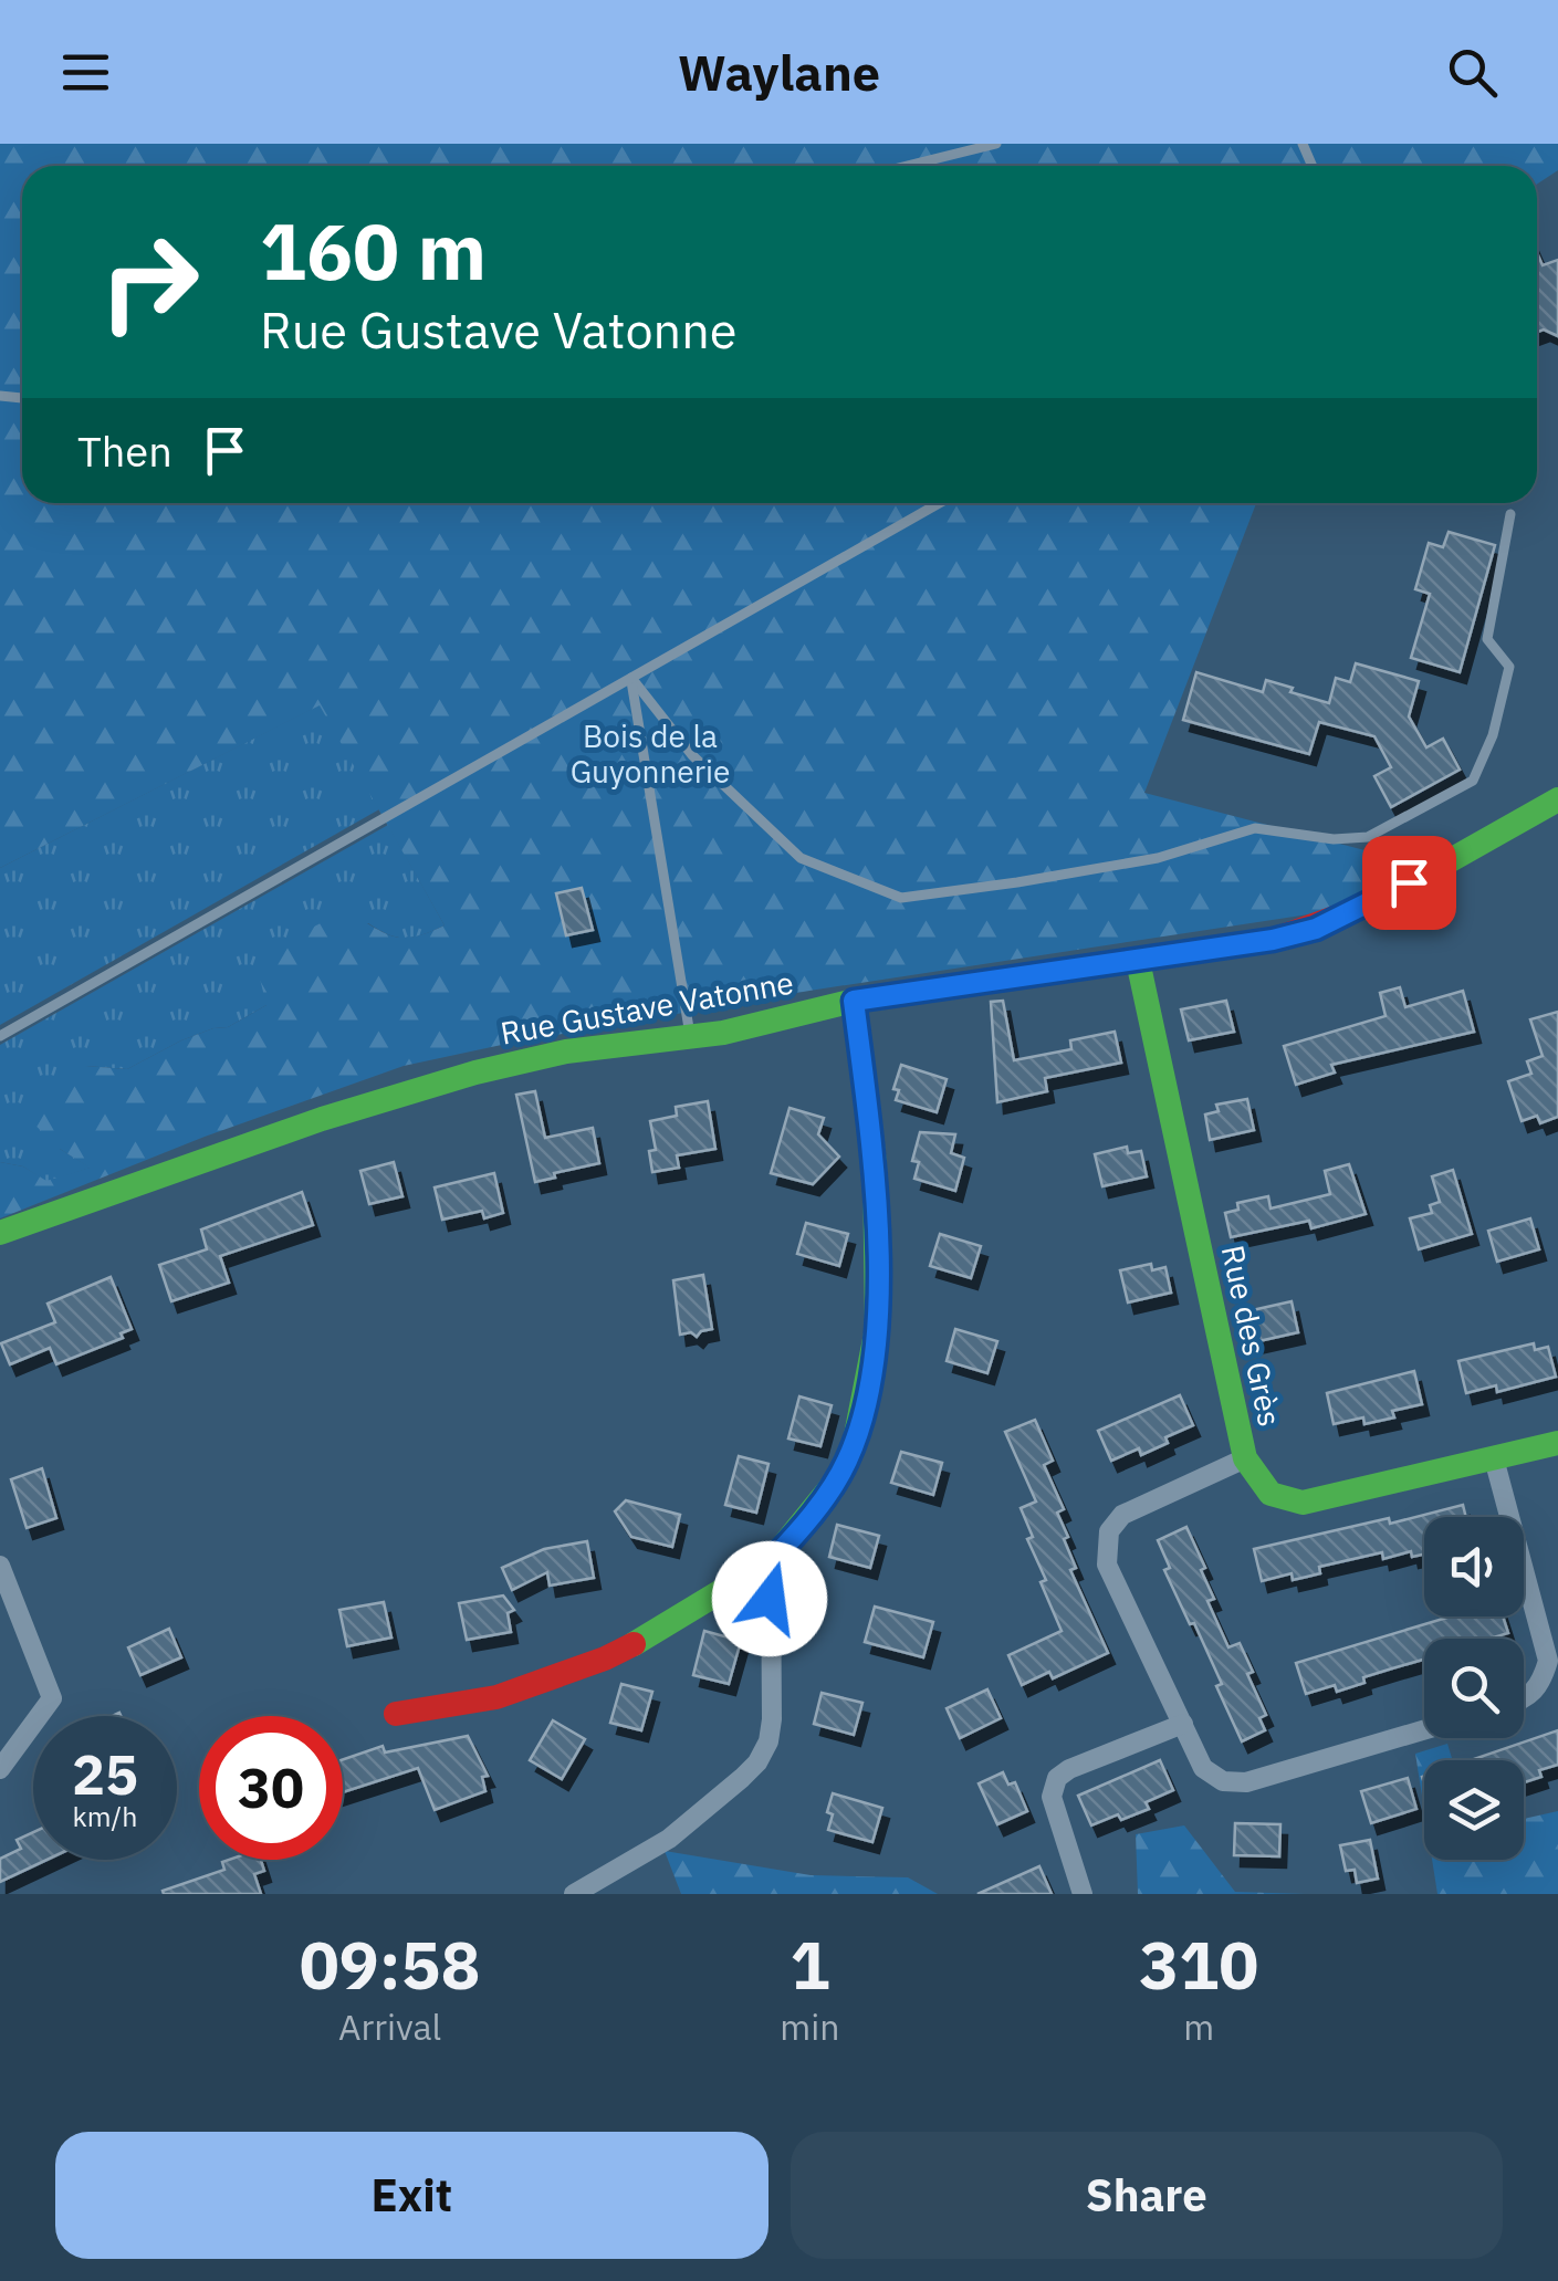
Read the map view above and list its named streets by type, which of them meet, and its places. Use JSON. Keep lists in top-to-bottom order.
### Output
{
  "streets": {
    "street": ["Rue Gustave Vatonne", "Rue des Grès"]
  },
  "crossings": [
    ["Rue Gustave Vatonne", "Rue des Grès"]
  ],
  "parks": ["Bois de la Guyonnerie"],
  "page": {
    "header": "Waylane",
    "turn": ["160 m", "Rue Gustave Vatonne"],
    "then": "Then",
    "speed": "25 km/h",
    "limit": "30",
    "eta": [
      "09:58",
      "Arrival",
      "1",
      "min",
      "310",
      "m"
    ],
    "buttons": ["Exit", "Share"]
  }
}
